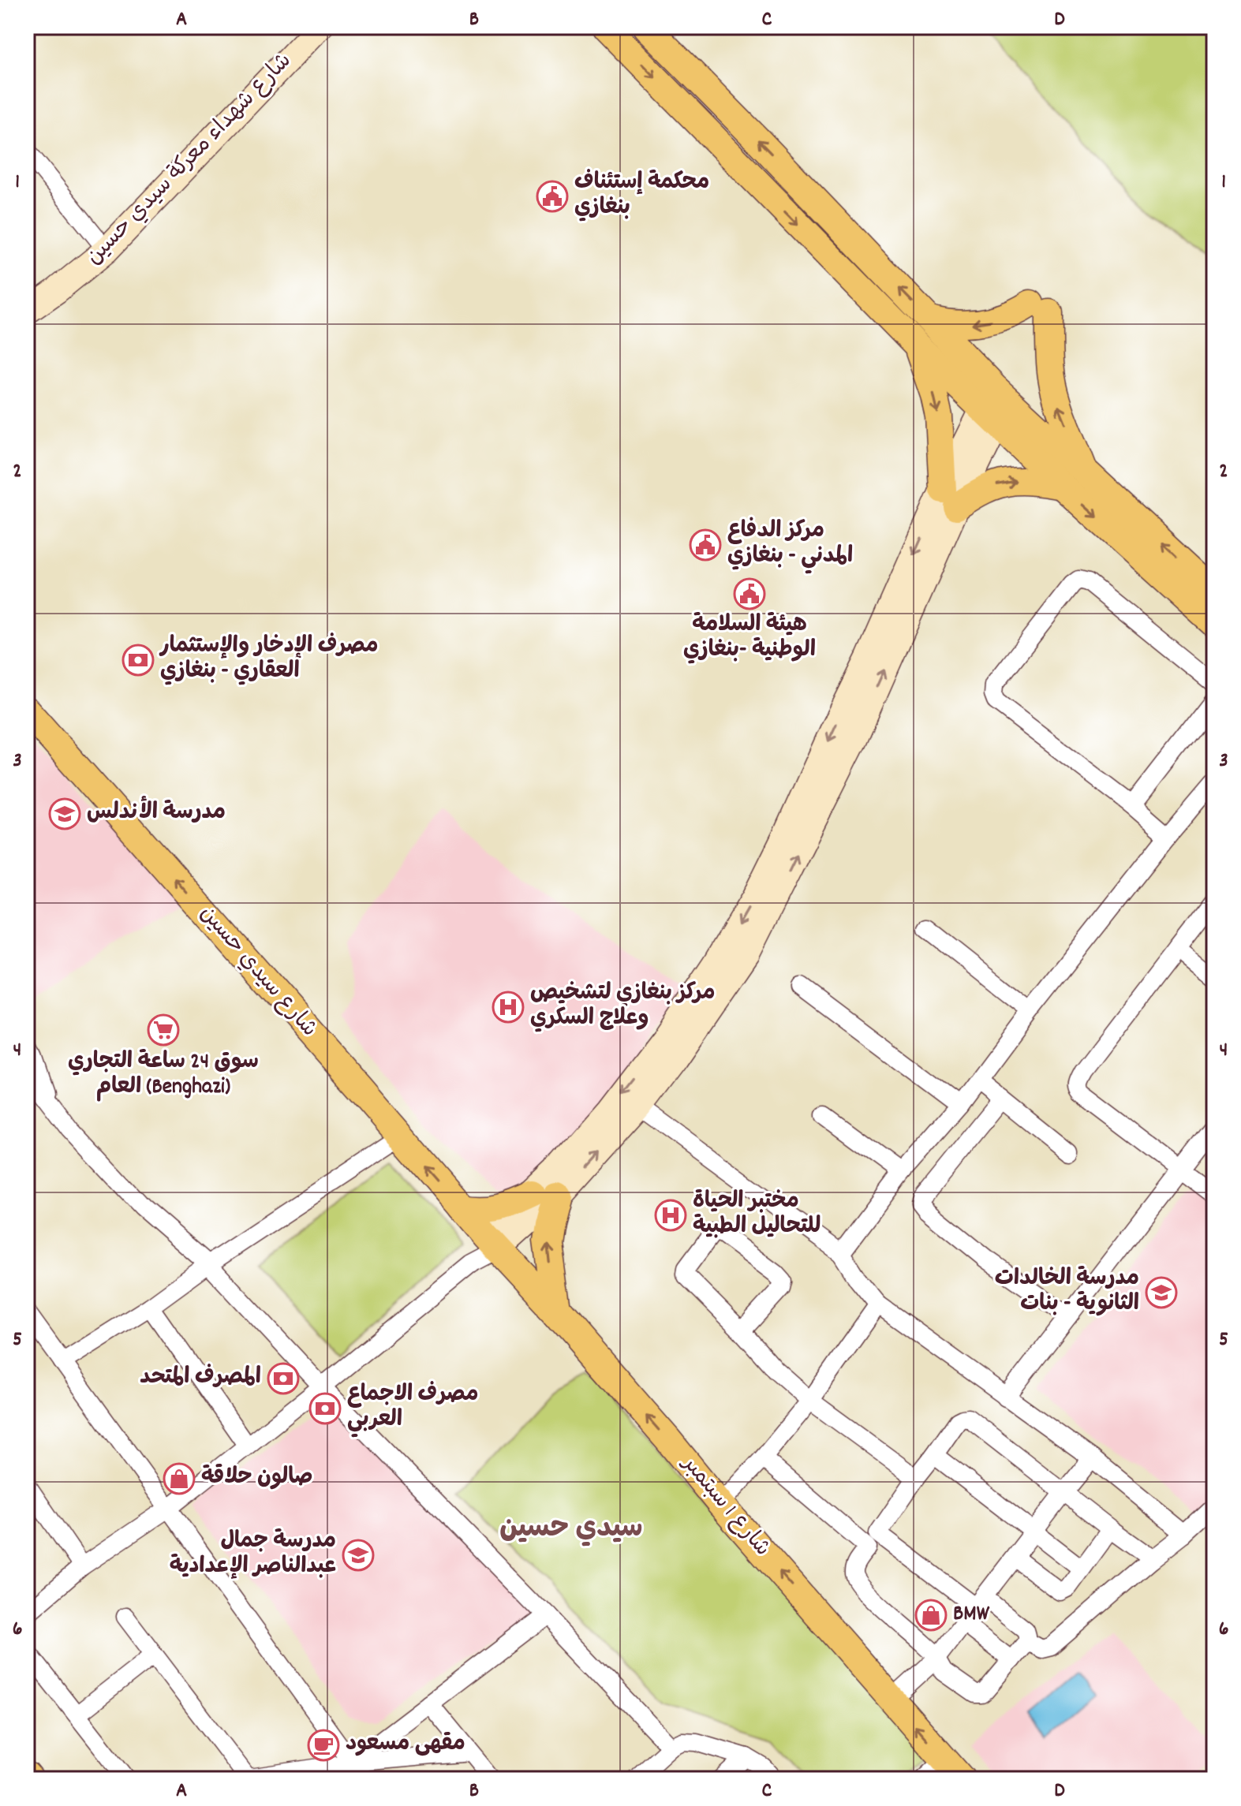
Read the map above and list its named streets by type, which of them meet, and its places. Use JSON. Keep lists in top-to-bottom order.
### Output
{
  "streets": {
    "main road": ["شارع شهداء معركة سيدي حسين", "شارع سيدي حسين", "شارع 1 سبتمبر"]
  },
  "crossings": [
    ["شارع سيدي حسين", "شارع 1 سبتمبر"]
  ],
  "one_way": ["شارع سيدي حسين", "شارع 1 سبتمبر"],
  "districts": ["سيدي حسين"],
  "places": {
    "public building": ["محكمة إستئناف بنغازي", "مركز الدفاع المدني - بنغازي", "هيئة السلامة الوطنية -بنغازي"],
    "bank": ["مصرف الإدخار والإستثمار العقاري - بنغازي", "المصرف المتحد", "مصرف الاجماع العربي"],
    "school or university": ["مدرسة الأندلس", "مدرسة الخالدات الثانوية - بنات", "مدرسة جمال عبدالناصر الإعدادية"],
    "hospital": ["مركز بنغازي لتشخيص وعلاج السكري", "مختبر الحياة للتحاليل الطبية"],
    "supermarket": ["سوق 24 ساعة التجاري العام (Benghazi)"],
    "shop": ["صالون حلاقة", "BMW"],
    "cafe": ["مقهى مسعود"]
  },
  "grid": {
    "columns": [
      "A",
      "B",
      "C",
      "D"
    ],
    "rows": [
      "1",
      "2",
      "3",
      "4",
      "5",
      "6"
    ]
  }
}
